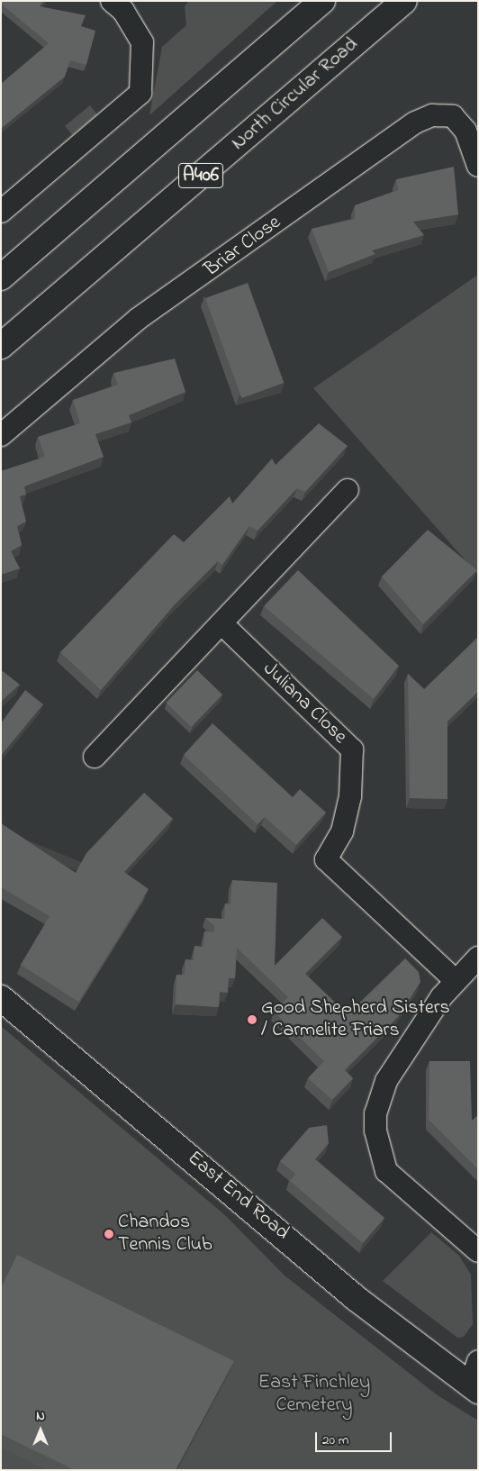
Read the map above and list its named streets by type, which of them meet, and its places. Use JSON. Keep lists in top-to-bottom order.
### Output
{
  "streets": {
    "main road": ["North Circular Road", "A406", "East End Road"],
    "street": ["Briar Close", "Juliana Close"]
  },
  "parks": ["East Finchley Cemetery"],
  "places": ["Good Shepherd Sisters / Carmelite Friars", "Chandos Tennis Club"],
  "scale_bar": "20 m",
  "north": "top"
}
